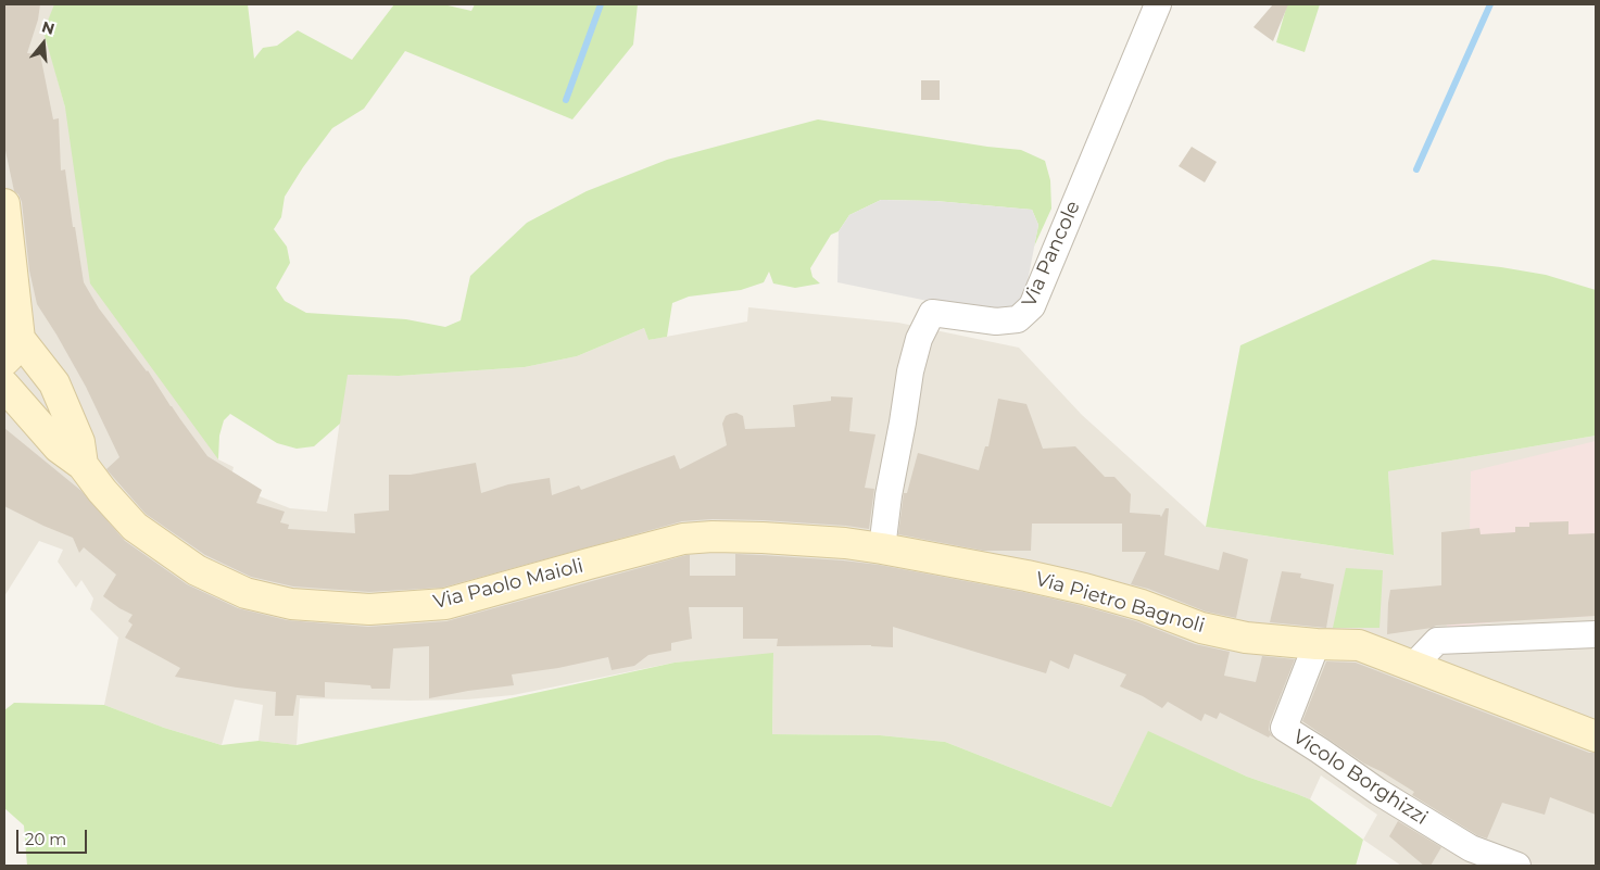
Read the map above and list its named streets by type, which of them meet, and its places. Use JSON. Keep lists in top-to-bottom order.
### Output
{
  "streets": {
    "street": [
      "Via Pancole",
      "Via Paolo Maioli",
      "Via Pietro Bagnoli",
      "Vicolo Borghizzi"
    ]
  },
  "crossings": [
    ["Via Pancole", "Via Paolo Maioli"],
    ["Via Pancole", "Via Pietro Bagnoli"],
    ["Via Paolo Maioli", "Via Pietro Bagnoli"],
    ["Via Pietro Bagnoli", "Vicolo Borghizzi"]
  ],
  "scale_bar": "20 m",
  "north": "top"
}
